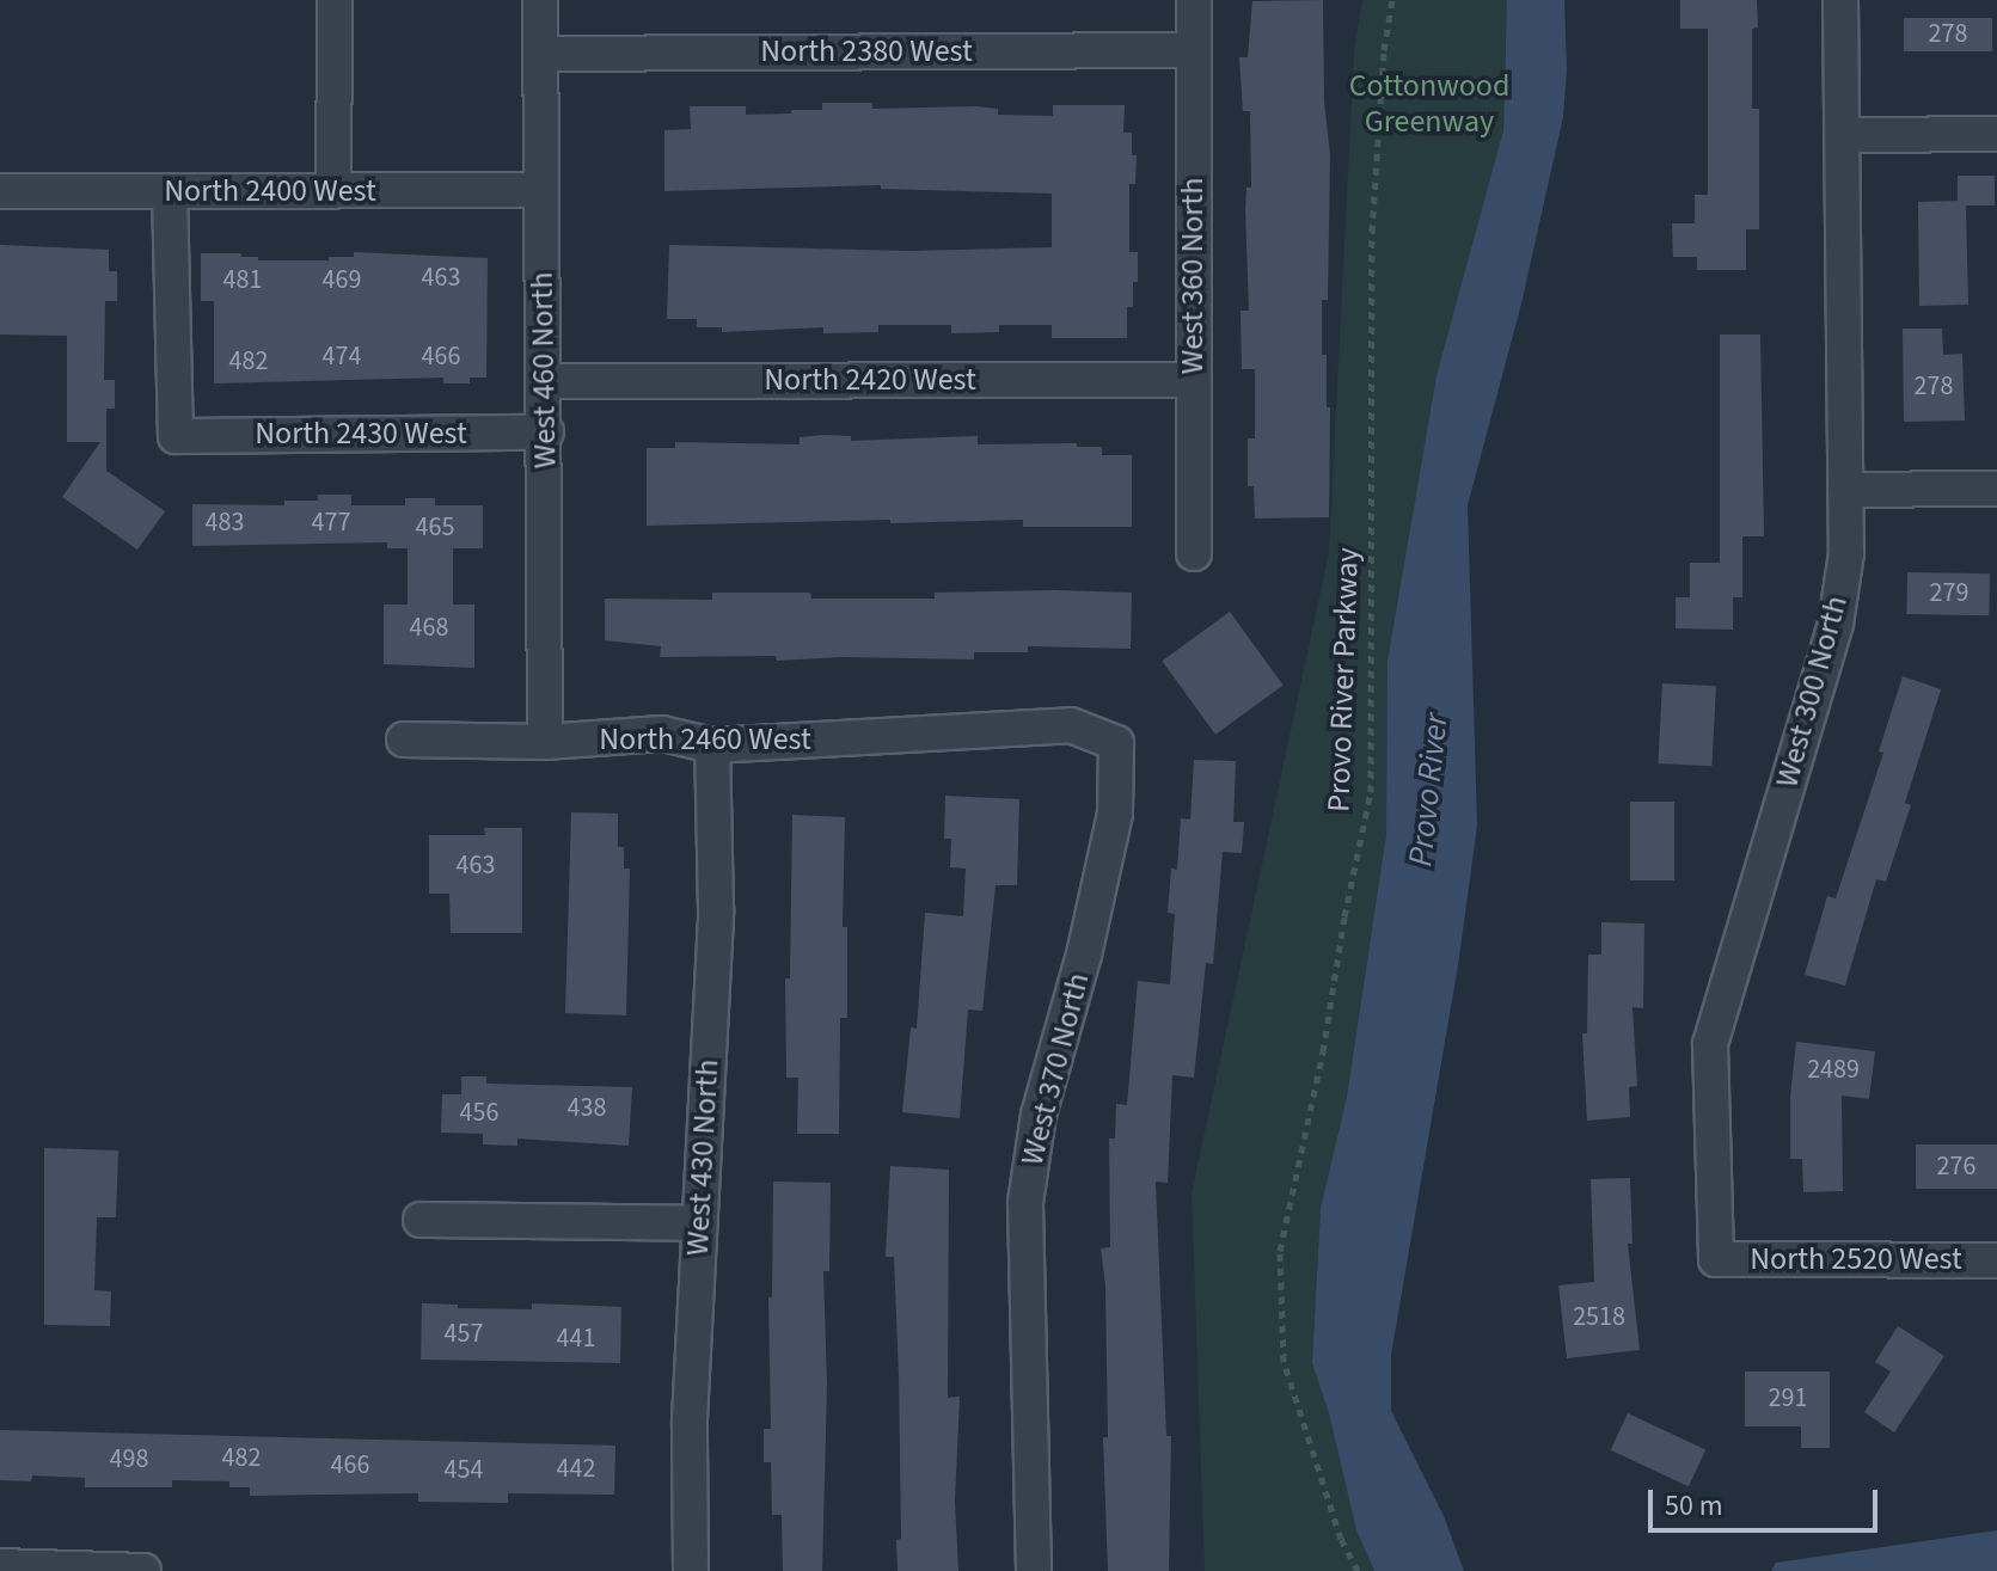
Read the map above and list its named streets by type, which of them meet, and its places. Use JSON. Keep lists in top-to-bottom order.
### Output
{
  "streets": {
    "street": [
      "North 2380 West",
      "North 2400 West",
      "West 360 North",
      "West 460 North",
      "North 2420 West",
      "North 2430 West",
      "West 300 North",
      "North 2460 West",
      "West 370 North",
      "West 430 North",
      "North 2520 West"
    ],
    "path": ["Provo River Parkway"]
  },
  "crossings": [
    ["North 2380 West", "West 360 North"],
    ["North 2380 West", "West 460 North"],
    ["North 2400 West", "West 460 North"],
    ["North 2400 West", "North 2430 West"],
    ["West 360 North", "North 2420 West"],
    ["West 460 North", "North 2420 West"],
    ["West 460 North", "North 2430 West"],
    ["West 460 North", "North 2460 West"],
    ["West 300 North", "North 2520 West"],
    ["North 2460 West", "West 370 North"],
    ["North 2460 West", "West 430 North"]
  ],
  "water": ["Provo River"],
  "parks": ["Cottonwood Greenway"],
  "house_numbers": [
    "278",
    "463",
    "481",
    "469",
    "474",
    "466",
    "482",
    "278",
    "483",
    "477",
    "465",
    "279",
    "468",
    "463",
    "2489",
    "438",
    "456",
    "276",
    "2518",
    "457",
    "441",
    "291",
    "482",
    "498",
    "466",
    "442",
    "454"
  ],
  "scale_bar": "50 m"
}
